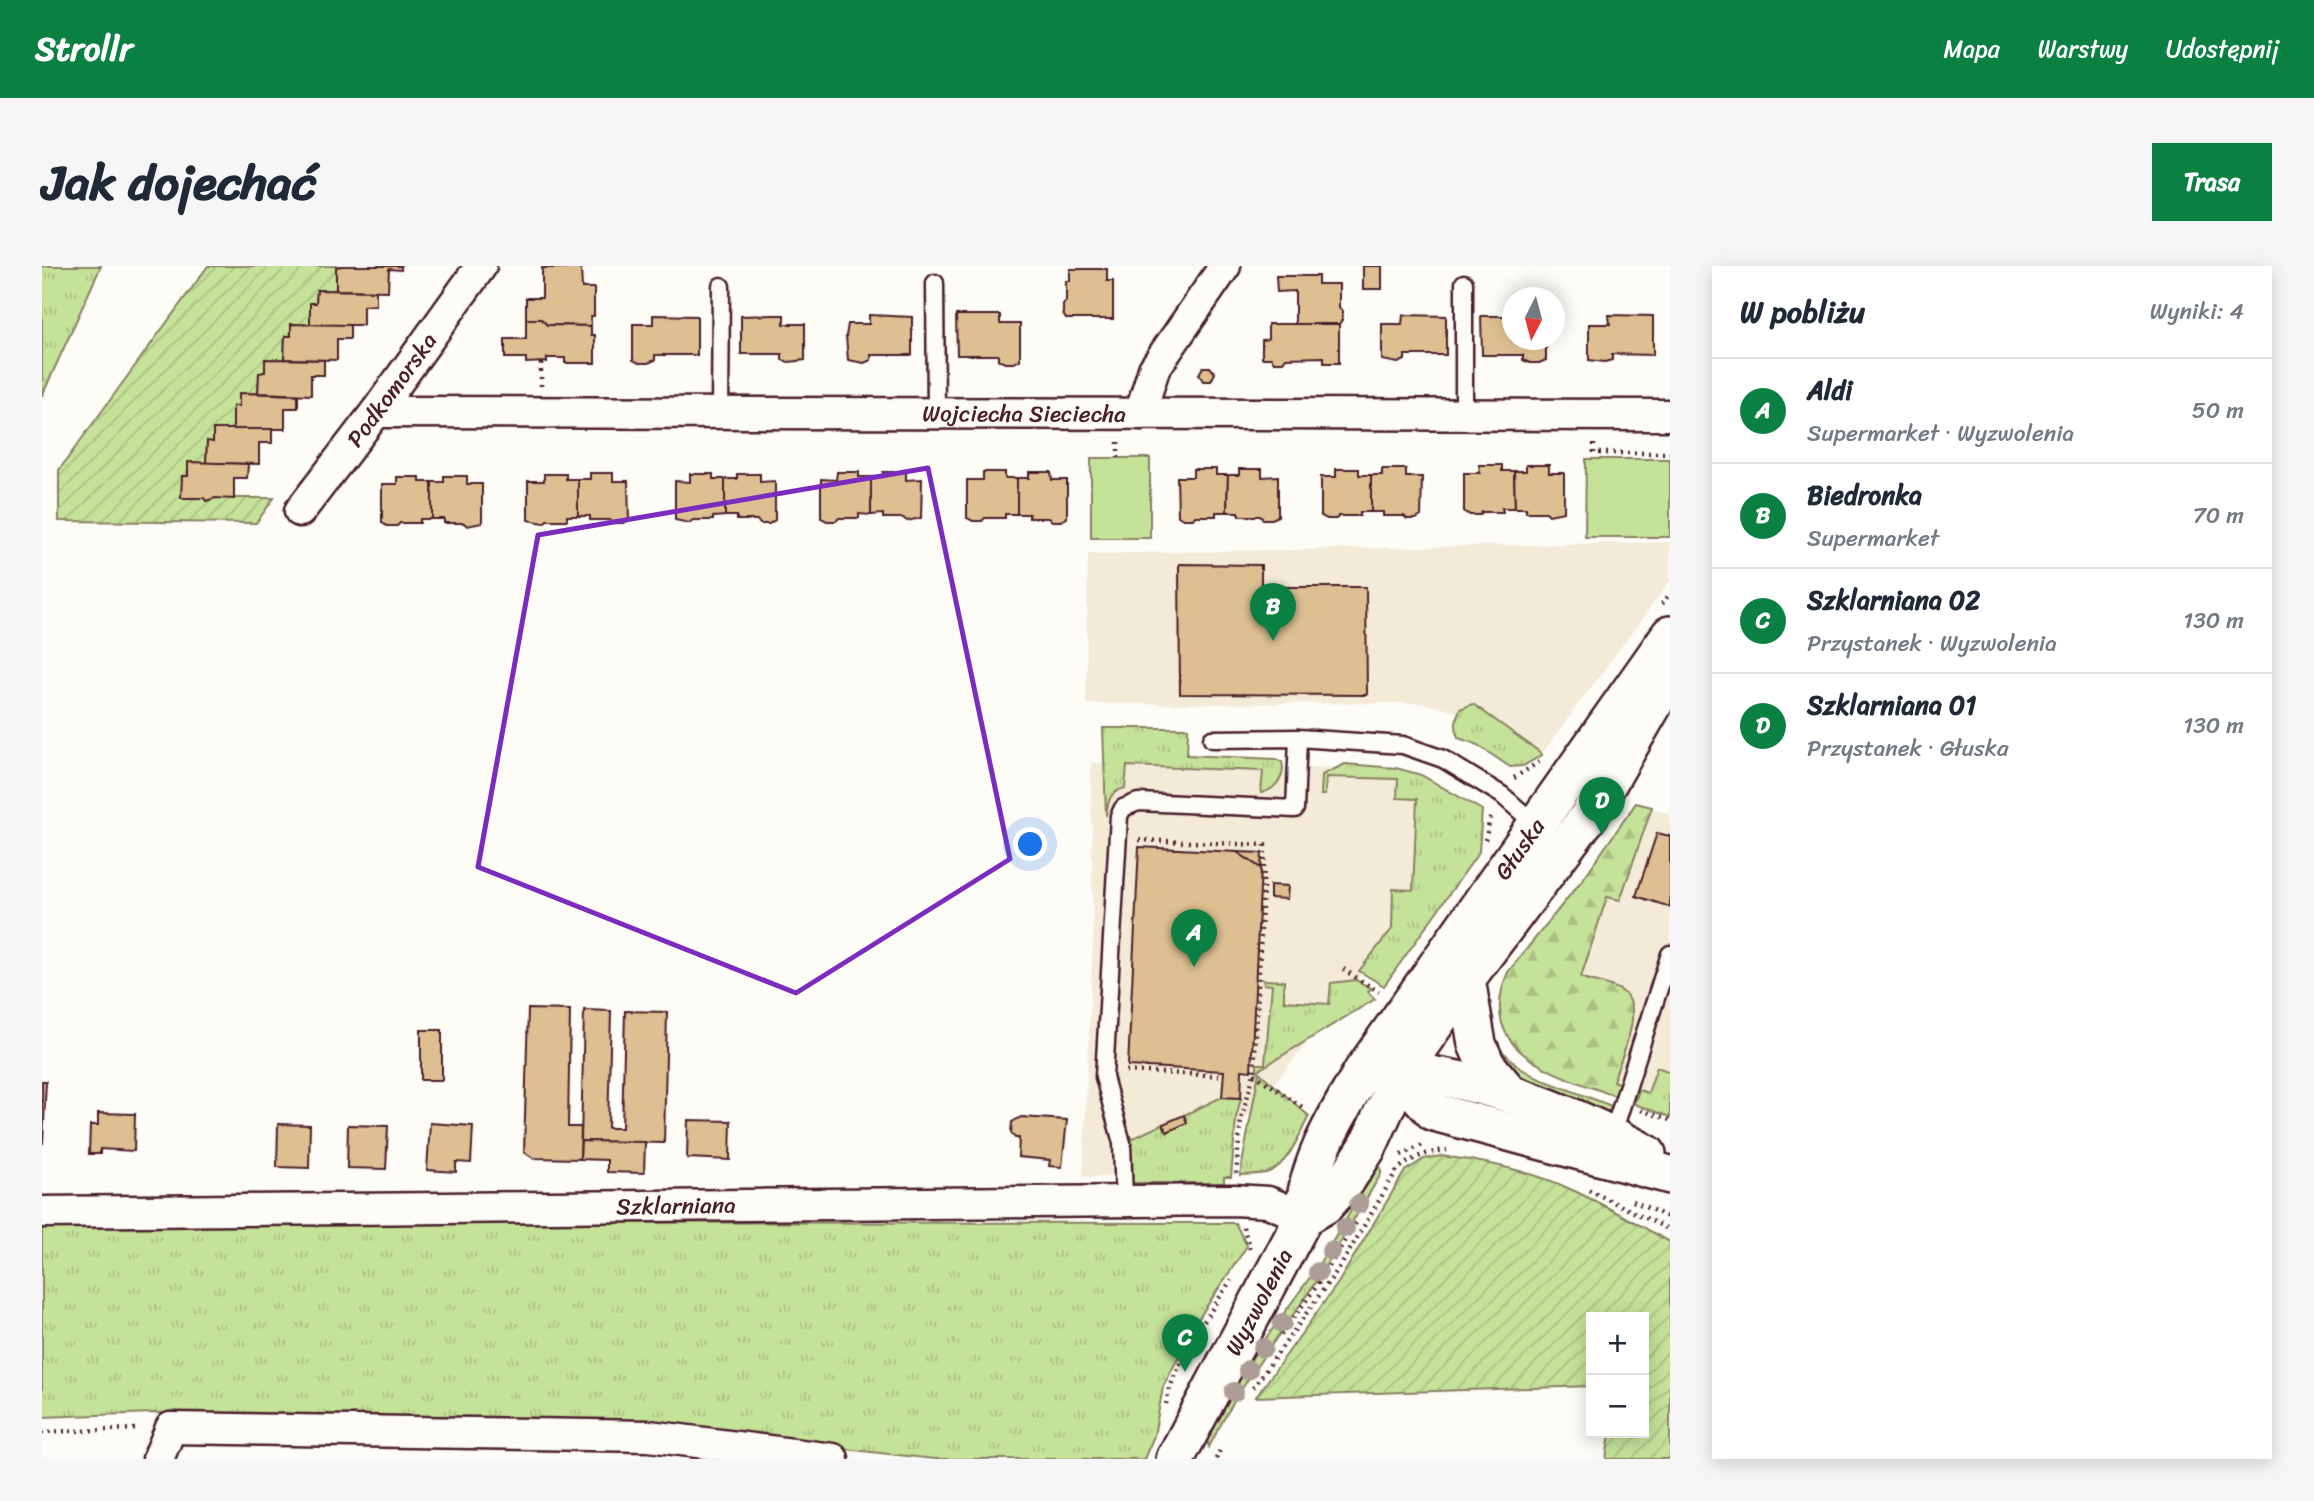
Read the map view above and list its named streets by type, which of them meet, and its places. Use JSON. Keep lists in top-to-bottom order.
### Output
{
  "streets": {
    "street": [
      "Podkomorska",
      "Wojciecha Sieciecha",
      "Głuska",
      "Szklarniana",
      "Wyzwolenia"
    ]
  },
  "crossings": [
    ["Podkomorska", "Wojciecha Sieciecha"],
    ["Głuska", "Wyzwolenia"],
    ["Szklarniana", "Wyzwolenia"]
  ],
  "north": "bottom",
  "page": {
    "header": "Strollr",
    "nav": ["Mapa", "Warstwy", "Udostępnij"],
    "title": "Jak dojechać",
    "buttons": "Trasa",
    "heading": ["W pobliżu", "Wyniki: 4"],
    "list": [
      {
        "mark": "A",
        "name": "Aldi",
        "note": "Supermarket · Wyzwolenia",
        "value": "50 m"
      },
      {
        "mark": "B",
        "name": "Biedronka",
        "note": "Supermarket",
        "value": "70 m"
      },
      {
        "mark": "C",
        "name": "Szklarniana 02",
        "note": "Przystanek · Wyzwolenia",
        "value": "130 m"
      },
      {
        "mark": "D",
        "name": "Szklarniana 01",
        "note": "Przystanek · Głuska",
        "value": "130 m"
      }
    ],
    "pins": [
      "B",
      "D",
      "A",
      "C"
    ],
    "map_buttons": ["+", "−"]
  }
}
